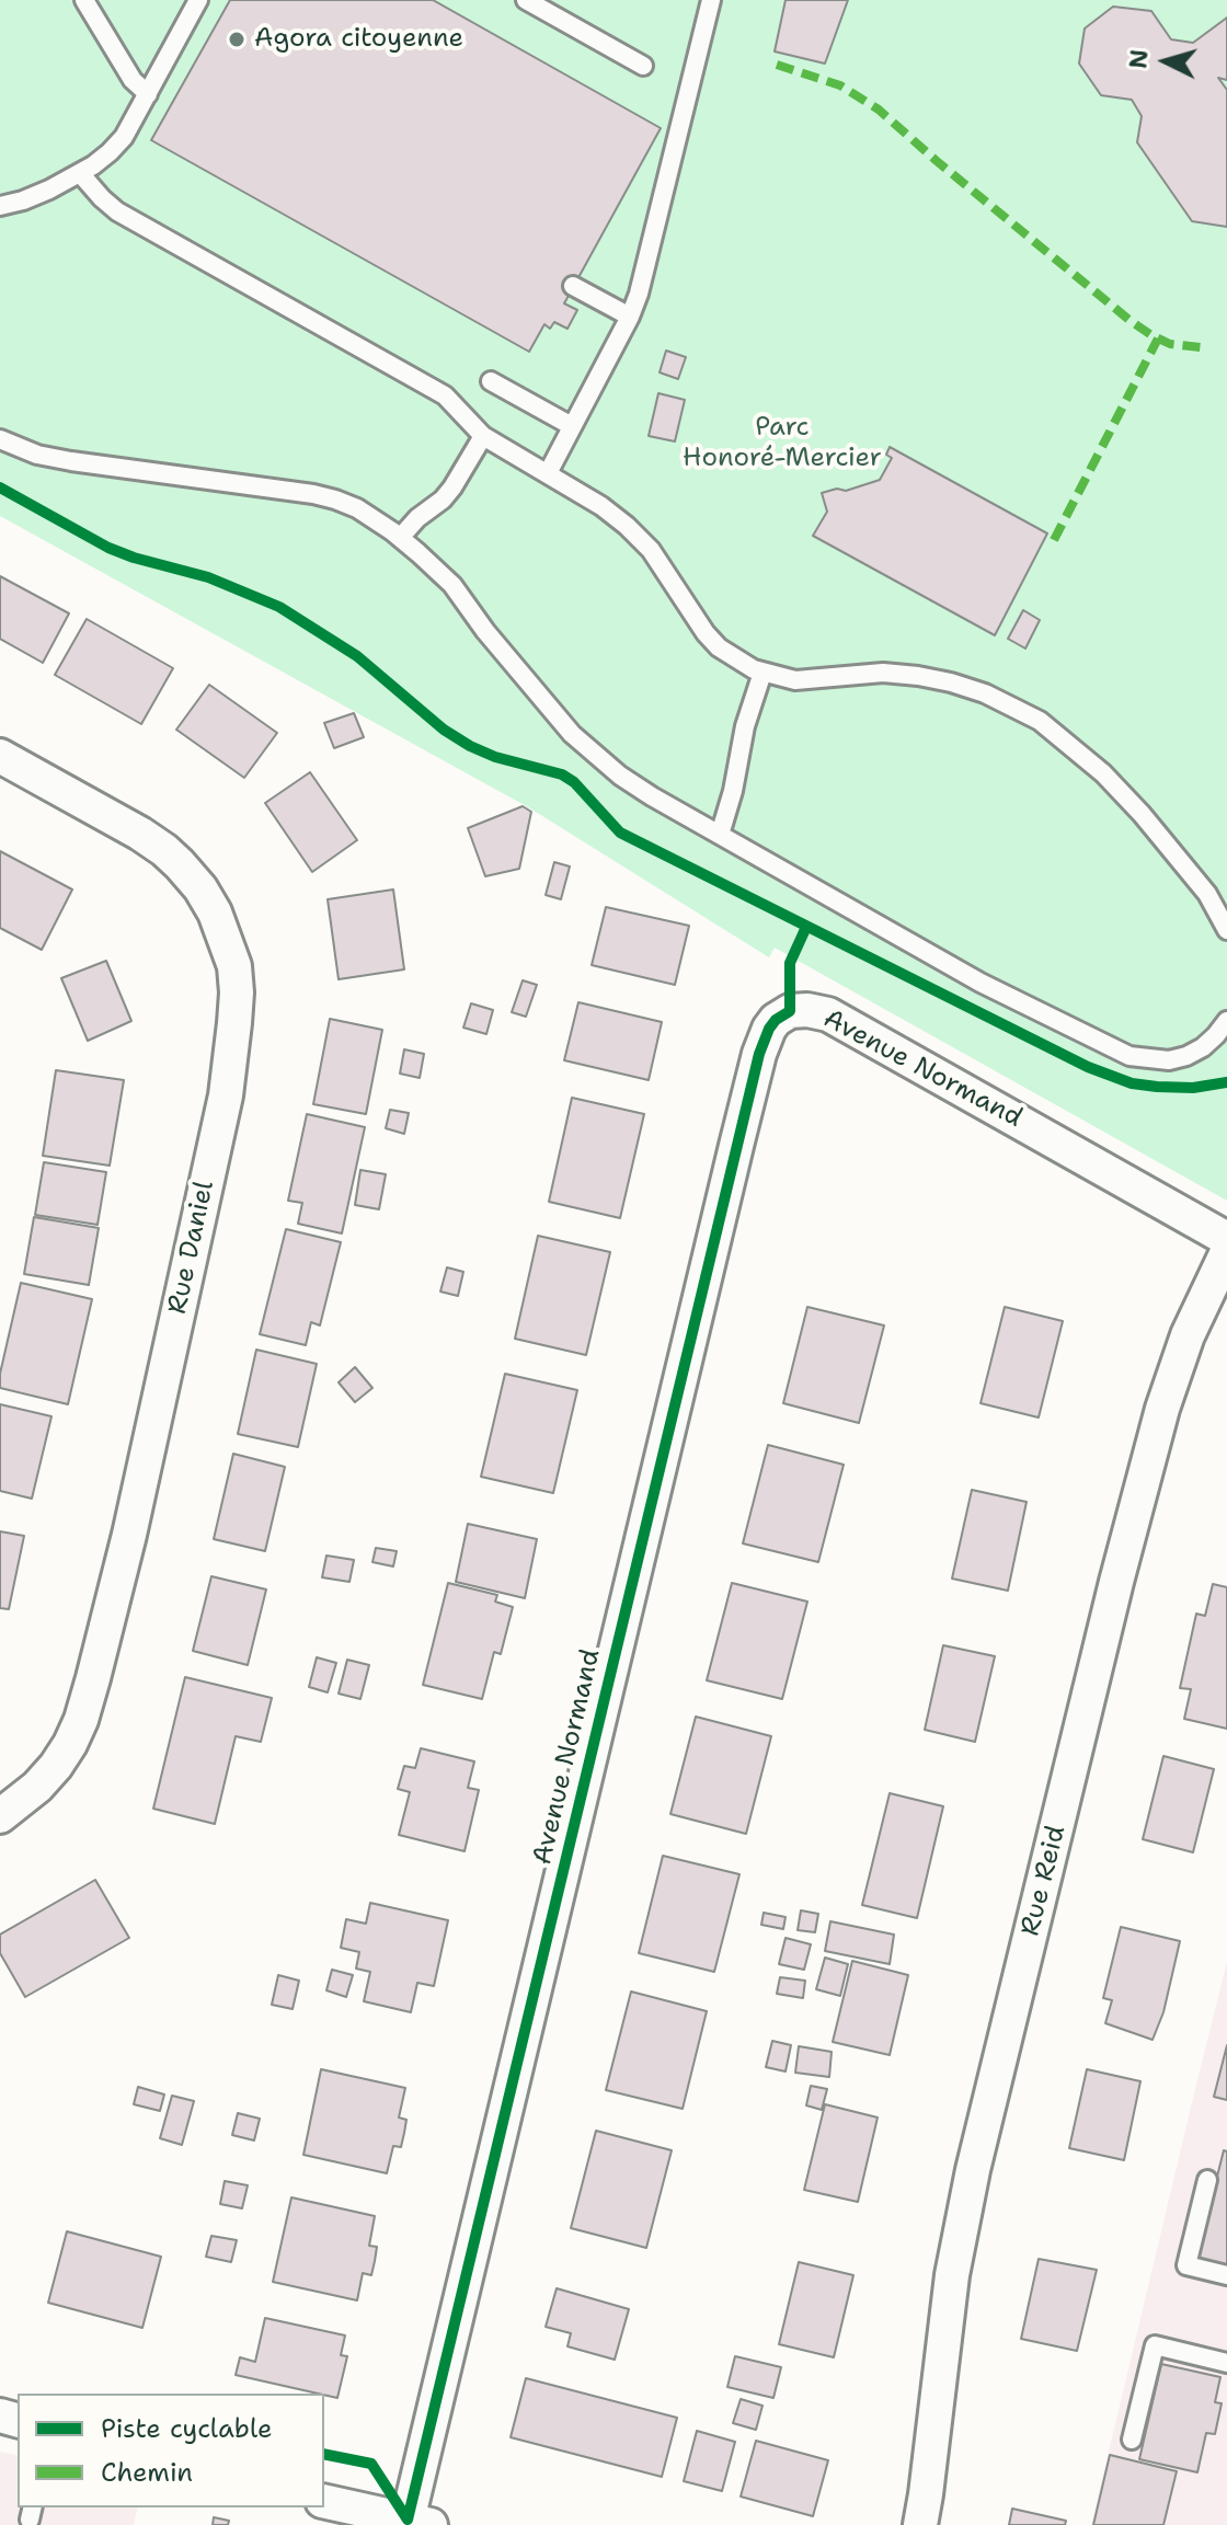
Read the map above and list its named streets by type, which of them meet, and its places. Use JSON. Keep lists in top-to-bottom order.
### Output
{
  "streets": {
    "street": ["Avenue Normand", "Rue Daniel", "Rue Reid"]
  },
  "parks": ["Parc Honoré-Mercier"],
  "places": ["Agora citoyenne"],
  "legend": ["Piste cyclable", "Chemin"],
  "north": "left"
}
